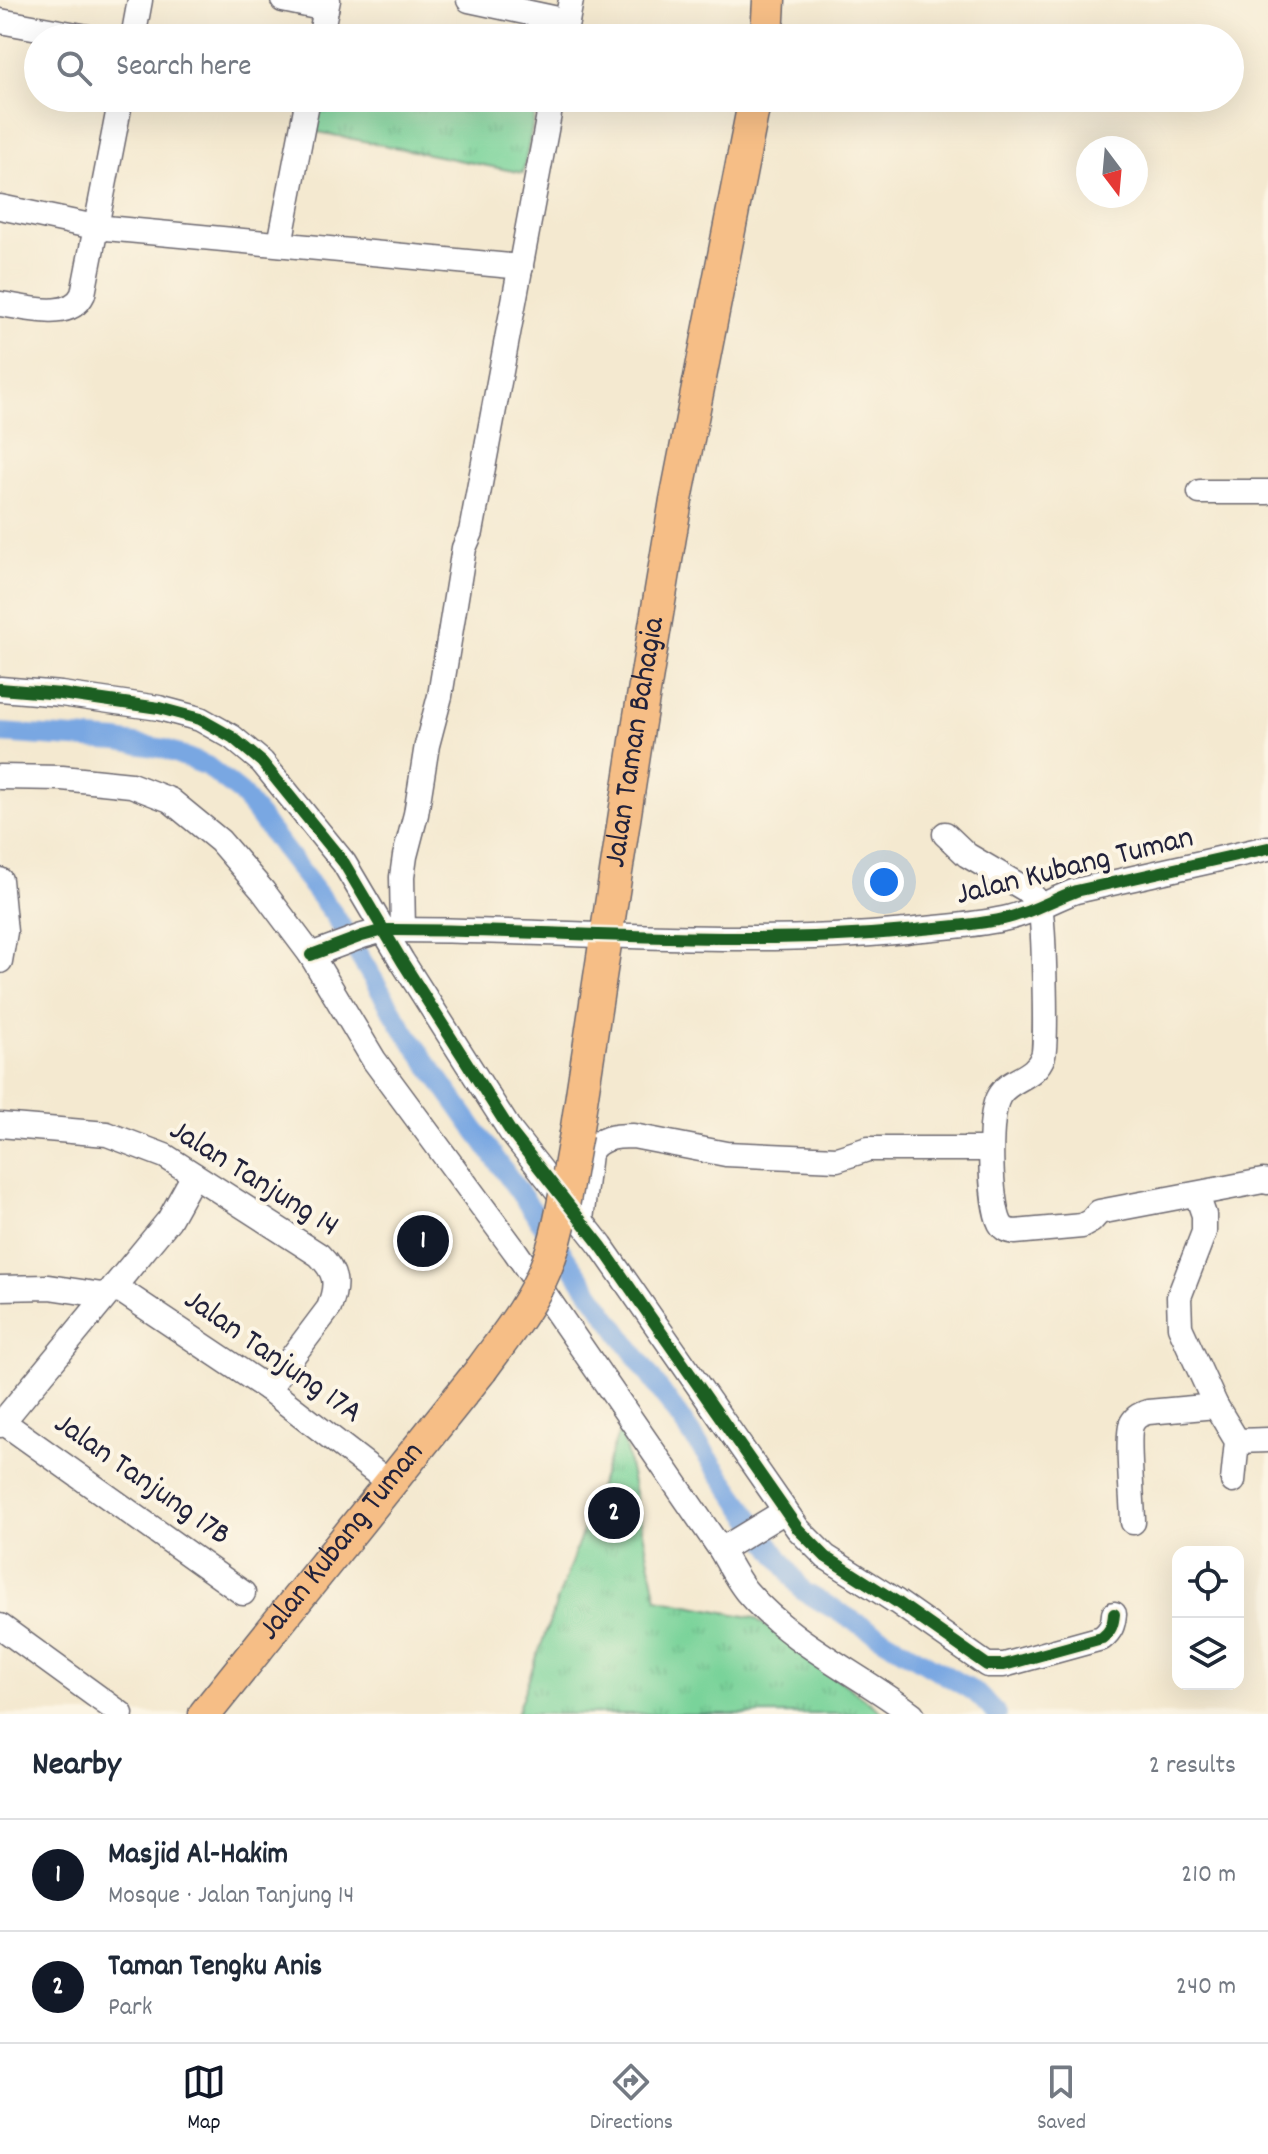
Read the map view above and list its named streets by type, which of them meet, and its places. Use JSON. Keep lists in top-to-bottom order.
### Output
{
  "streets": {
    "main road": ["Jalan Taman Bahagia", "Jalan Kubang Tuman"],
    "street": ["Jalan Tanjung 14", "Jalan Tanjung 17A", "Jalan Tanjung 17B"]
  },
  "crossings": [
    ["Jalan Taman Bahagia", "Jalan Kubang Tuman"],
    ["Jalan Kubang Tuman", "Jalan Tanjung 17A"],
    ["Jalan Tanjung 14", "Jalan Tanjung 17A"]
  ],
  "north": "bottom",
  "page": {
    "search": "Search here",
    "pins": ["1", "2"],
    "heading": ["Nearby", "2 results"],
    "list": [
      {
        "mark": "1",
        "name": "Masjid Al-Hakim",
        "note": "Mosque · Jalan Tanjung 14",
        "value": "210 m"
      },
      {
        "mark": "2",
        "name": "Taman Tengku Anis",
        "note": "Park",
        "value": "240 m"
      }
    ],
    "nav": ["Map", "Directions", "Saved"]
  }
}
